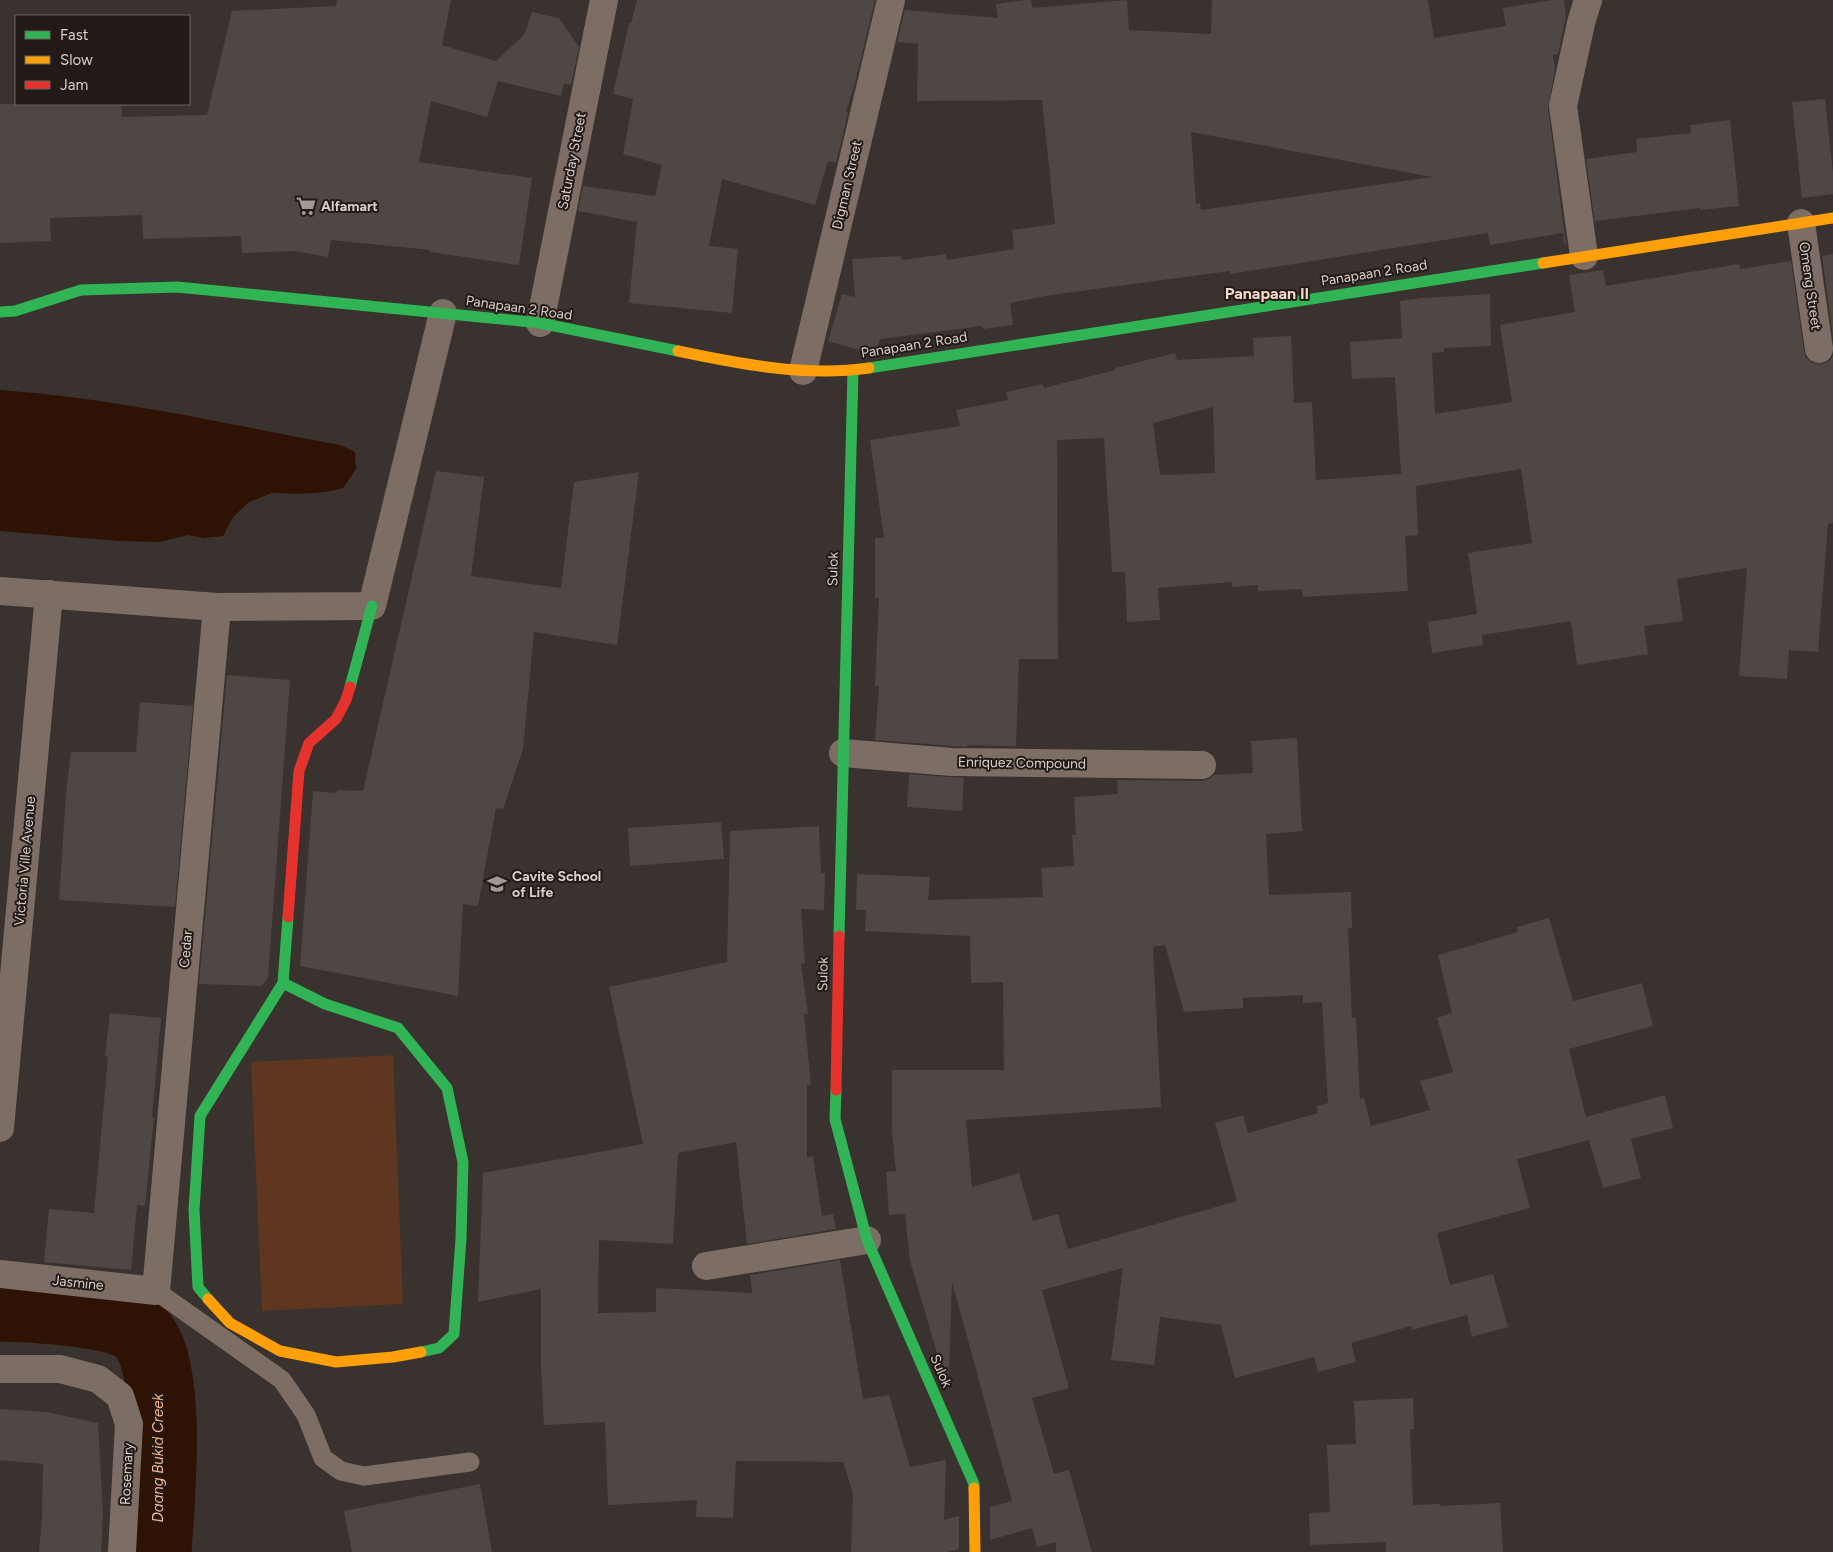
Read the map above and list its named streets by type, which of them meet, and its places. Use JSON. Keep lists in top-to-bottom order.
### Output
{
  "streets": {
    "street": [
      "Saturday Street",
      "Digman Street",
      "Panapaan 2 Road",
      "Omeng Street",
      "Sulok",
      "Enriquez Compound",
      "Victoria Ville Avenue",
      "Cedar",
      "Jasmine",
      "Rosemary"
    ]
  },
  "crossings": [
    ["Saturday Street", "Panapaan 2 Road"],
    ["Digman Street", "Panapaan 2 Road"],
    ["Panapaan 2 Road", "Omeng Street"],
    ["Panapaan 2 Road", "Sulok"],
    ["Sulok", "Enriquez Compound"],
    ["Cedar", "Jasmine"]
  ],
  "districts": ["Panapaan II"],
  "water": ["Daang Bukid Creek"],
  "places": {
    "supermarket": ["Alfamart"],
    "school or university": ["Cavite School of Life"]
  },
  "legend": ["Fast", "Slow", "Jam"]
}
